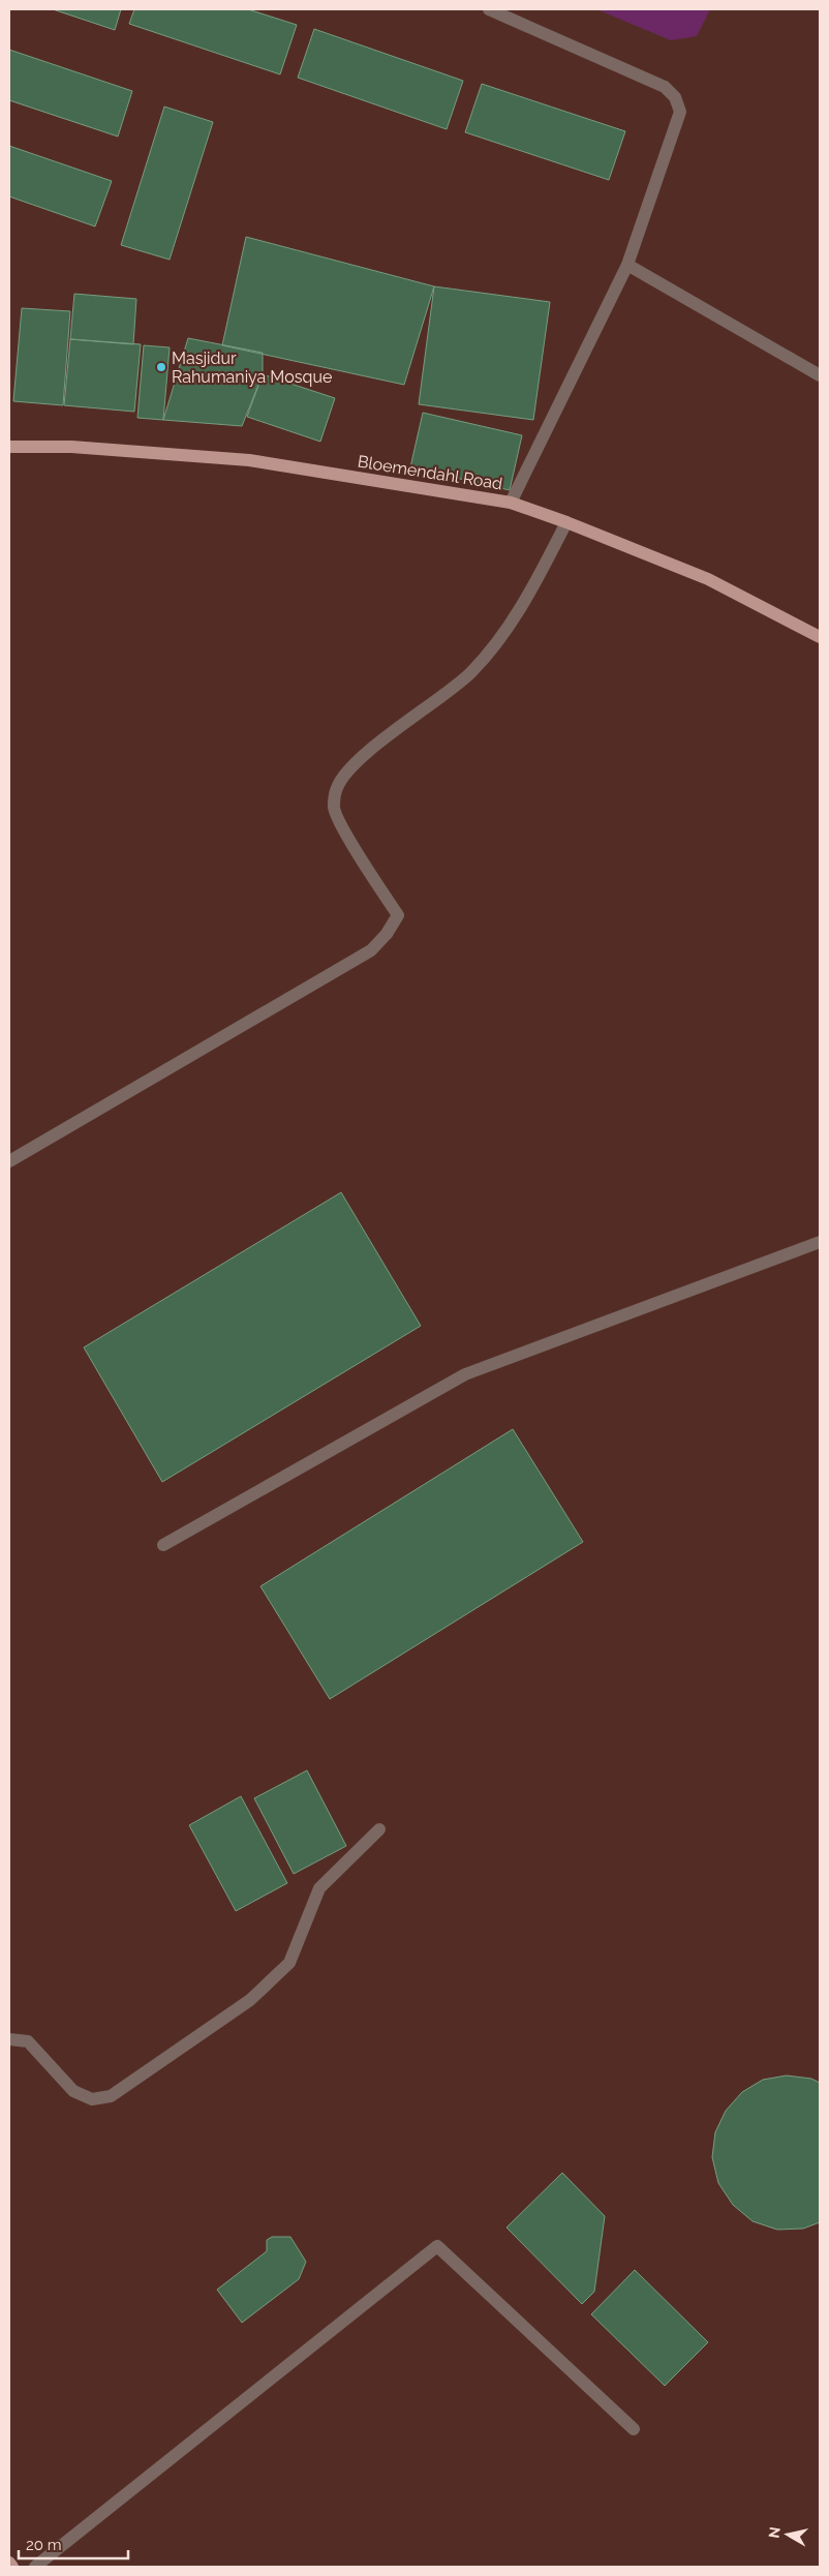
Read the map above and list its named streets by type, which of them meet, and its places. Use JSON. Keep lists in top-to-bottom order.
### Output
{
  "streets": {
    "main road": ["Bloemendahl Road"]
  },
  "places": ["Masjidur Rahumaniya Mosque"],
  "scale_bar": "20 m",
  "north": "left"
}
